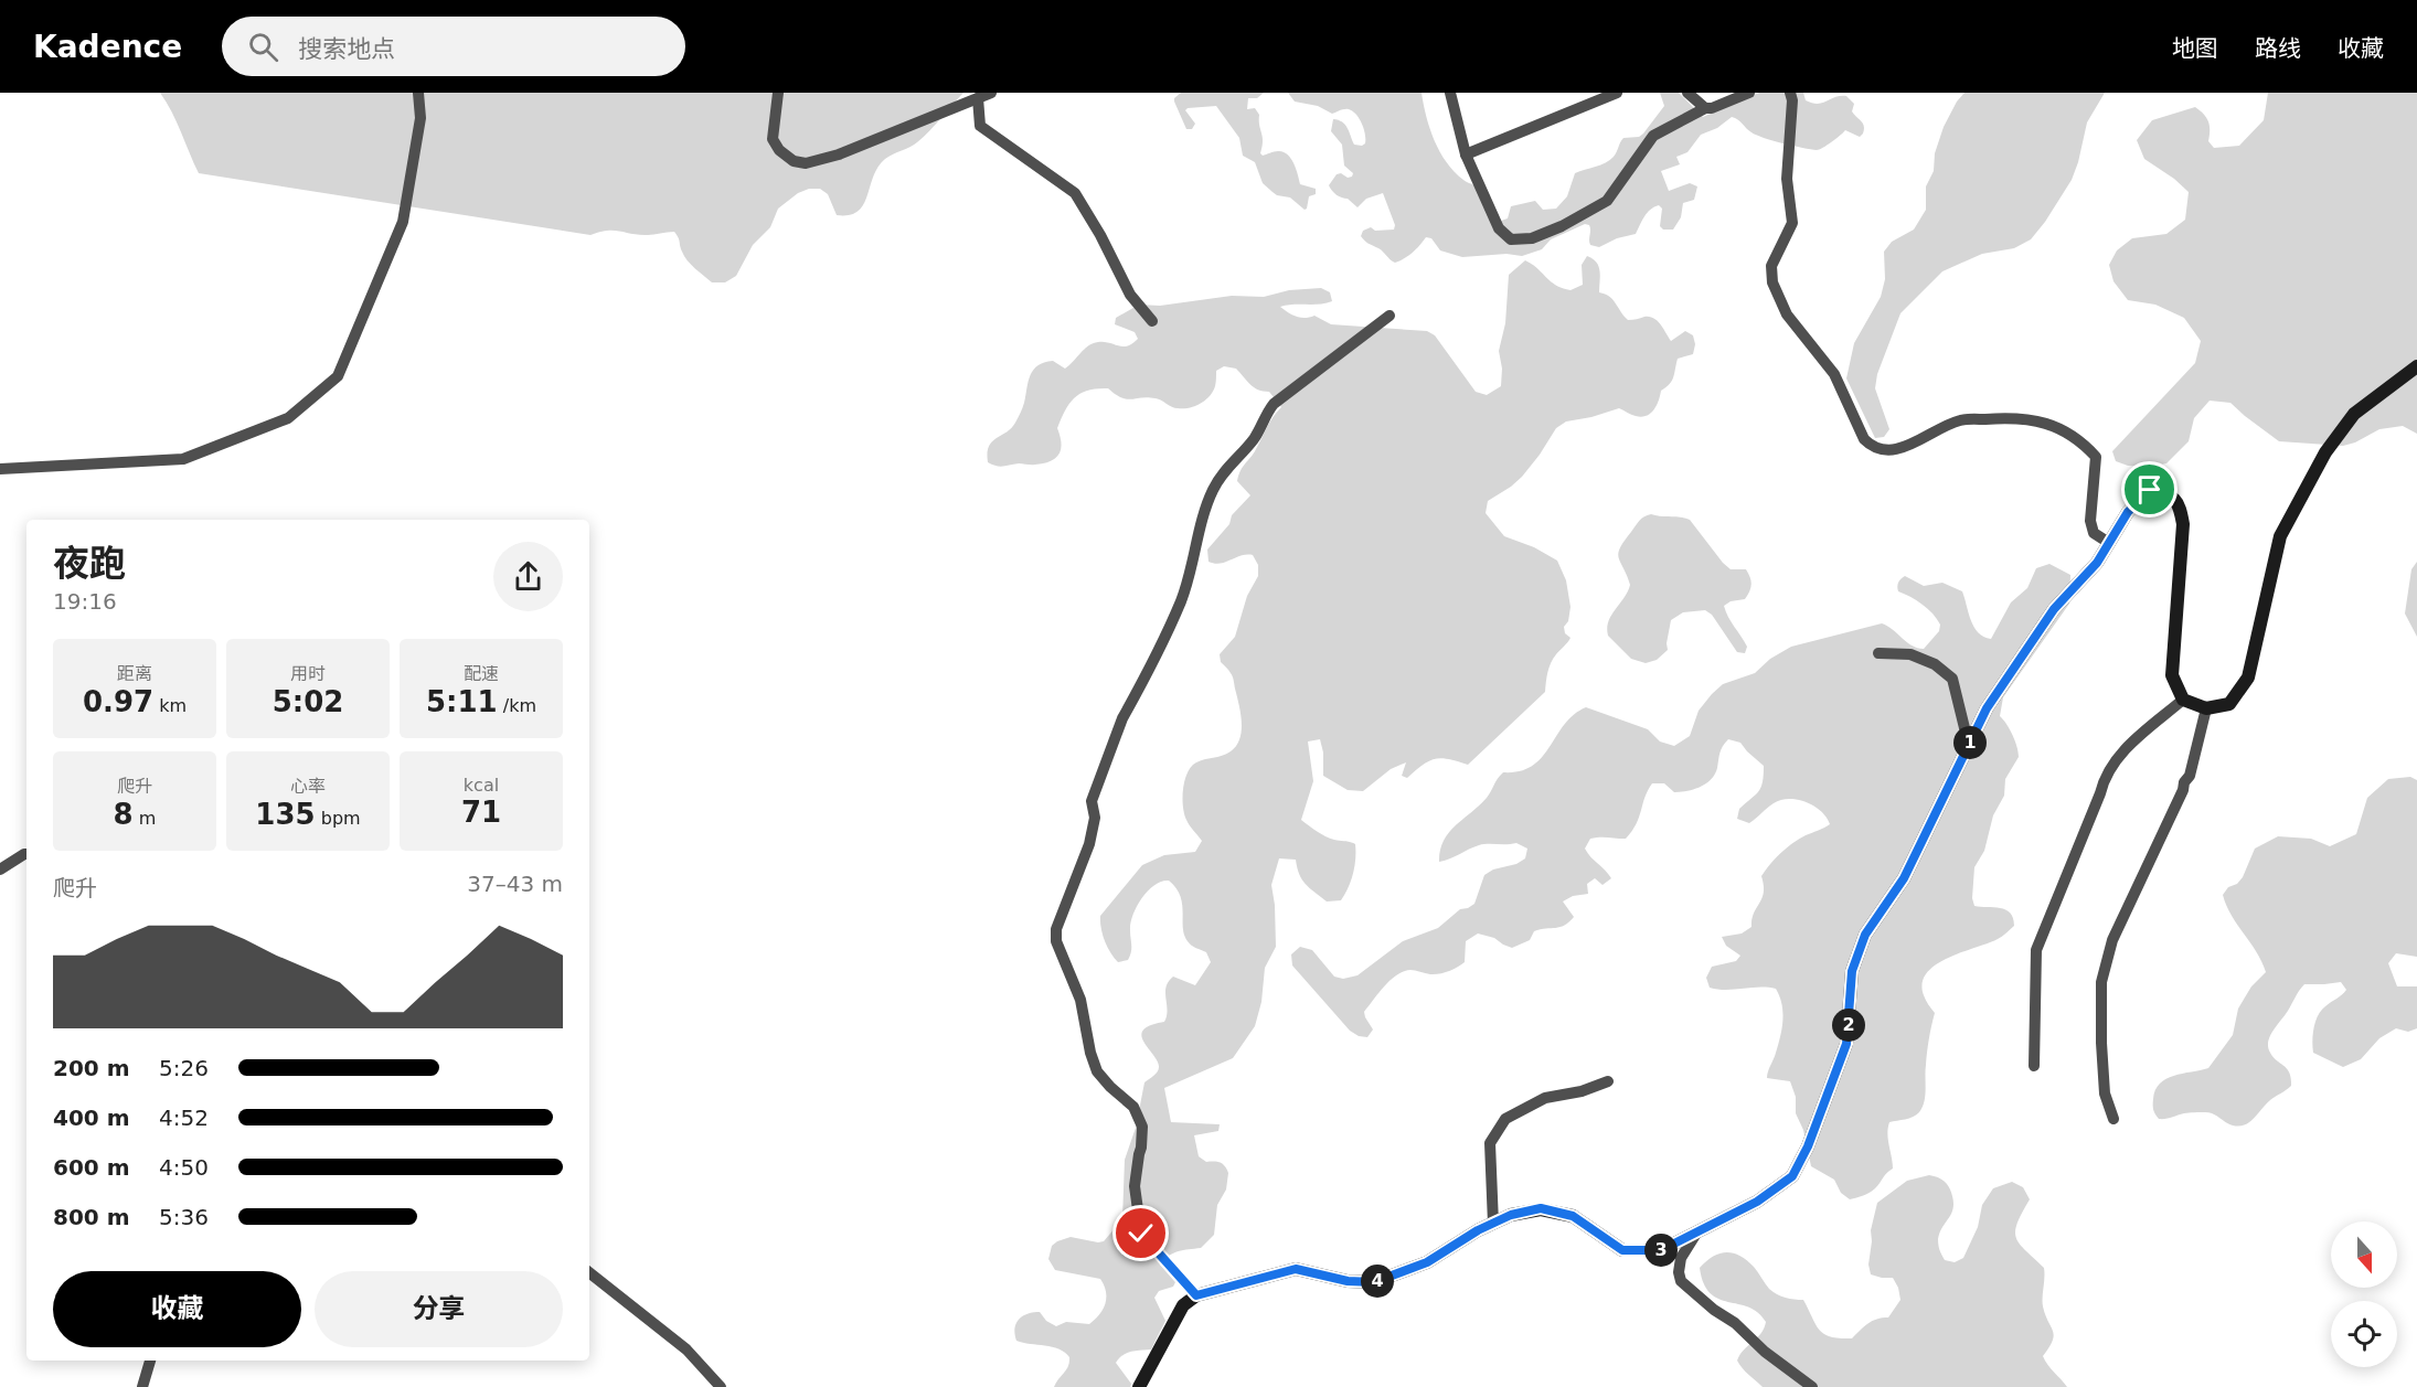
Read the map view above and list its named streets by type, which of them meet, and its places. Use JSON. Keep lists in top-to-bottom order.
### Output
{
  "north": "bottom",
  "page": {
    "header": "Kadence",
    "search": "搜索地点",
    "nav": ["地图", "路线", "收藏"],
    "heading": ["夜跑", "19:16"],
    "stats": [
      ["距离", "0.97 km"],
      ["用时", "5:02"],
      ["配速", "5:11 /km"],
      ["爬升", "8 m"],
      ["心率", "135 bpm"],
      ["kcal", "71"]
    ],
    "pins": [
      "1",
      "2",
      "3",
      "4"
    ],
    "chart": ["爬升", "37–43 m"],
    "list": [
      {
        "name": "200 m",
        "note": "5:26"
      },
      {
        "name": "400 m",
        "note": "4:52"
      },
      {
        "name": "600 m",
        "note": "4:50"
      },
      {
        "name": "800 m",
        "note": "5:36"
      }
    ],
    "buttons": ["收藏", "分享"]
  }
}
